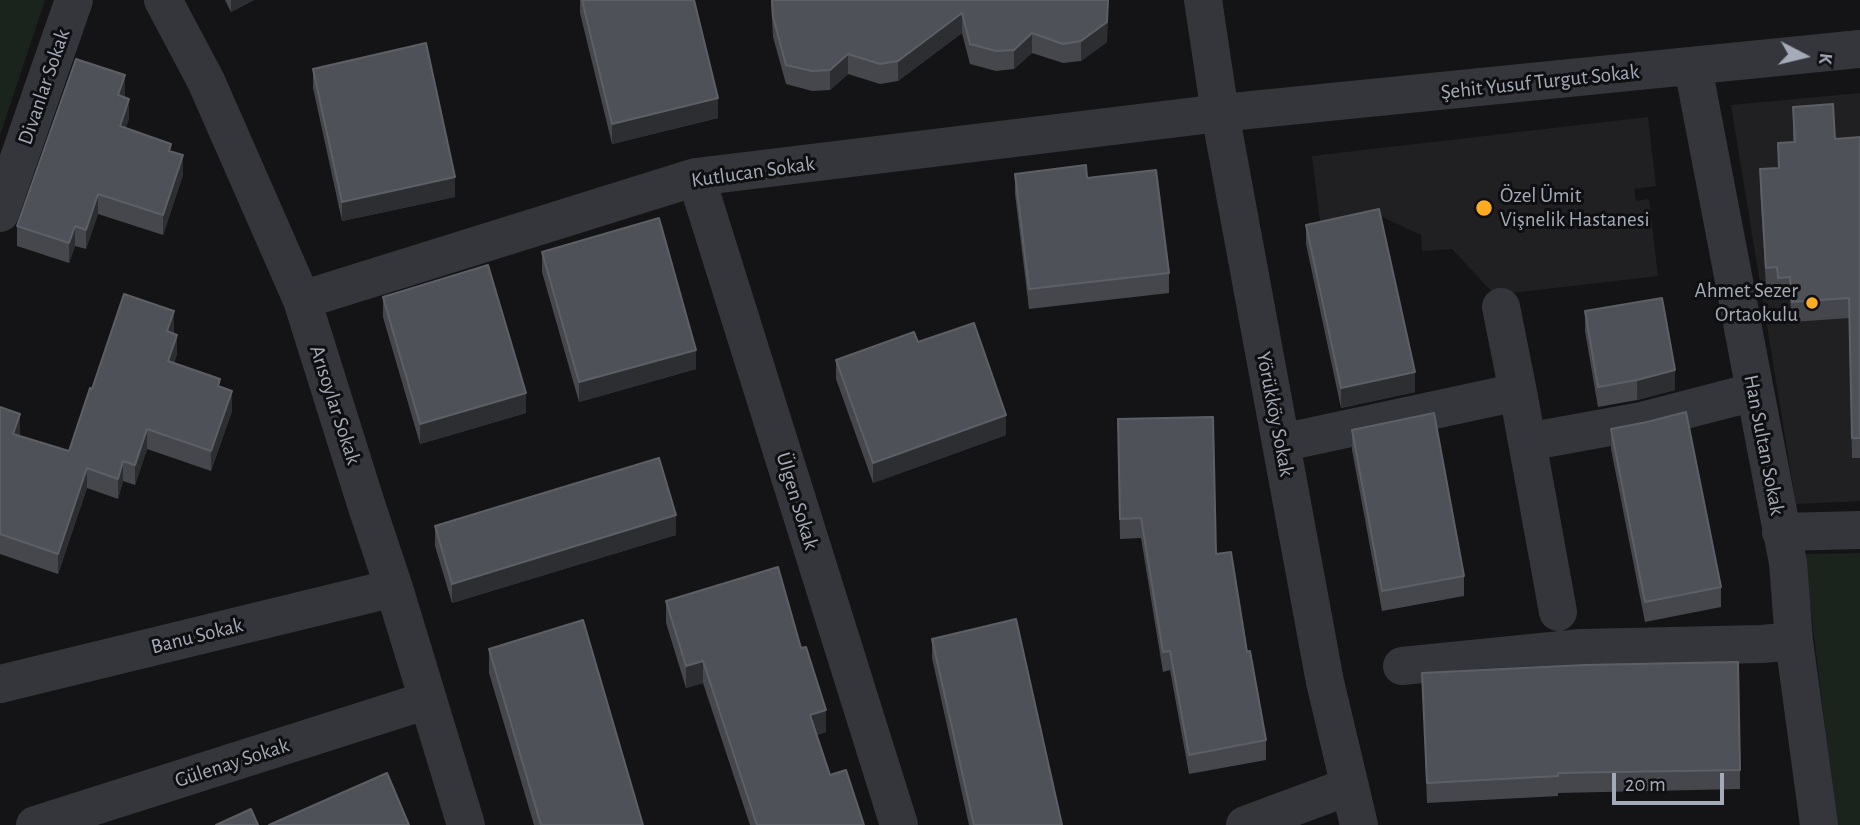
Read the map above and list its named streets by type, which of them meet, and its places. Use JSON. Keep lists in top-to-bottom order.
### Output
{
  "streets": {
    "street": [
      "Şehit Yusuf Turgut Sokak",
      "Divanlar Sokak",
      "Kutlucan Sokak",
      "Arısoylar Sokak",
      "Yörükköy Sokak",
      "Han Sultan Sokak",
      "Ülgen Sokak",
      "Banu Sokak",
      "Gülenay Sokak"
    ]
  },
  "crossings": [
    ["Şehit Yusuf Turgut Sokak", "Kutlucan Sokak"],
    ["Şehit Yusuf Turgut Sokak", "Yörükköy Sokak"],
    ["Şehit Yusuf Turgut Sokak", "Han Sultan Sokak"],
    ["Kutlucan Sokak", "Arısoylar Sokak"],
    ["Kutlucan Sokak", "Yörükköy Sokak"],
    ["Kutlucan Sokak", "Ülgen Sokak"],
    ["Arısoylar Sokak", "Banu Sokak"],
    ["Arısoylar Sokak", "Gülenay Sokak"]
  ],
  "places": ["Özel Ümit Vişnelik Hastanesi", "Ahmet Sezer Ortaokulu"],
  "scale_bar": "20 m",
  "north": "right"
}
